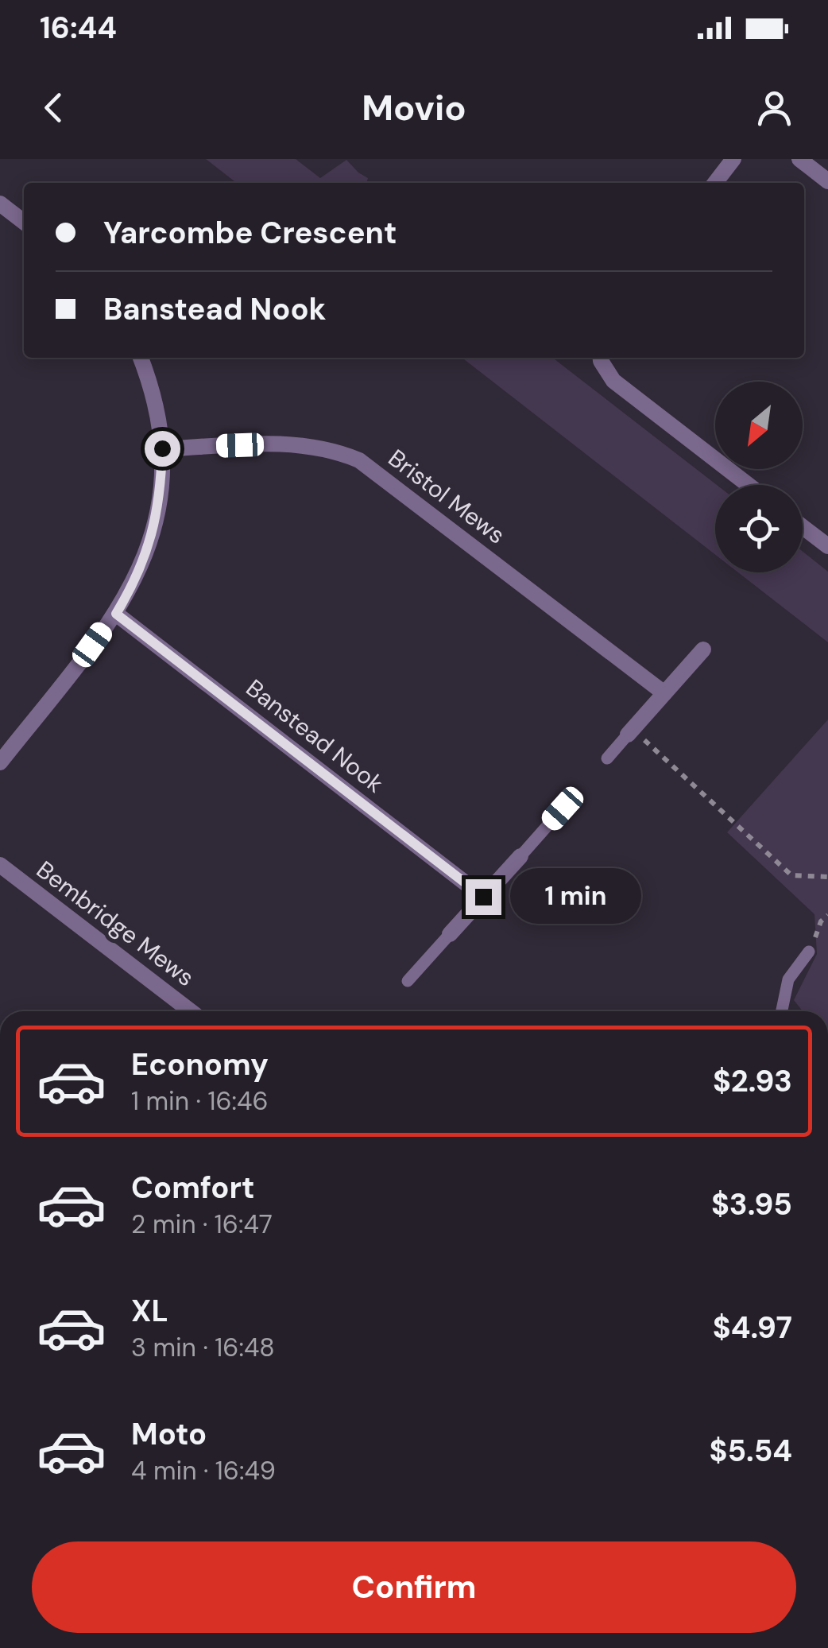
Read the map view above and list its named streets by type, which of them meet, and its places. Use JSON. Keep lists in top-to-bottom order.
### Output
{
  "streets": {
    "street": ["Bristol Mews", "Banstead Nook", "Bembridge Mews"]
  },
  "north": "bottom left",
  "page": {
    "status": "16:44",
    "header": "Movio",
    "banner": ["Yarcombe Crescent", "Banstead Nook"],
    "bubble": "1 min",
    "list": [
      {
        "name": "Economy",
        "note": "1 min · 16:46",
        "value": "$2.93"
      },
      {
        "name": "Comfort",
        "note": "2 min · 16:47",
        "value": "$3.95"
      },
      {
        "name": "XL",
        "note": "3 min · 16:48",
        "value": "$4.97"
      },
      {
        "name": "Moto",
        "note": "4 min · 16:49",
        "value": "$5.54"
      }
    ],
    "buttons": "Confirm"
  }
}
